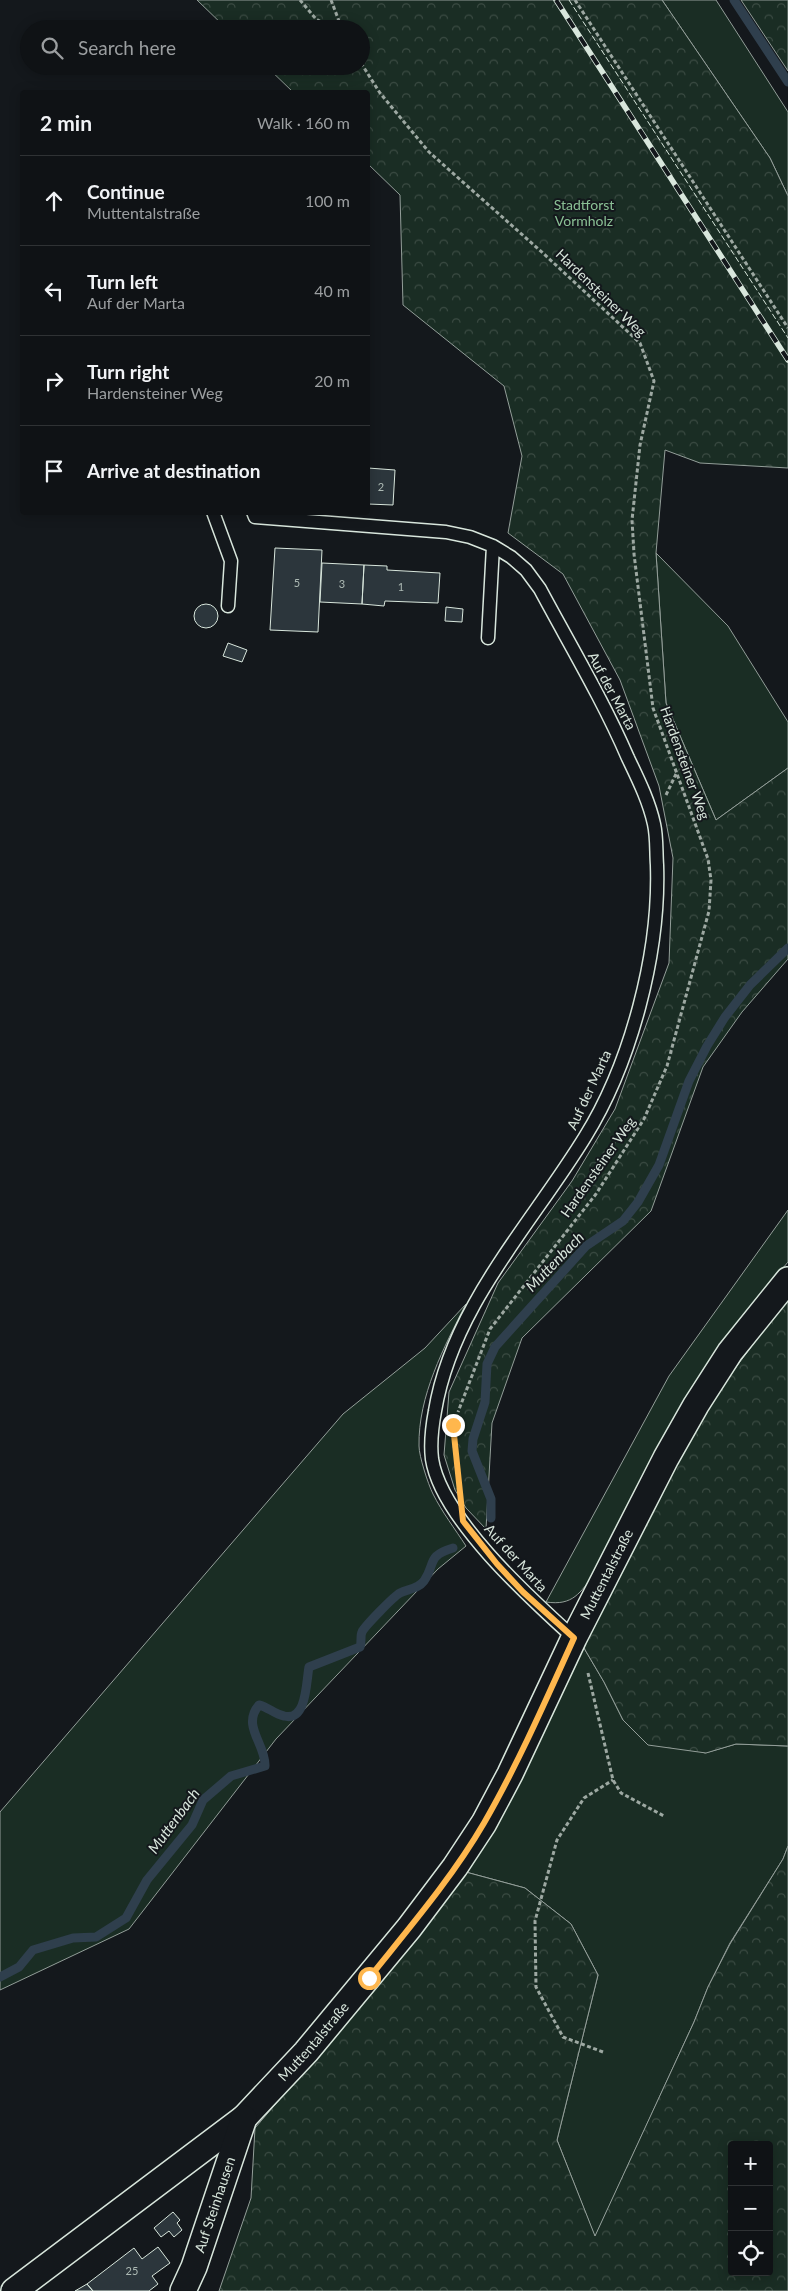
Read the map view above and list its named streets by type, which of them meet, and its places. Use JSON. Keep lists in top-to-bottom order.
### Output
{
  "streets": {
    "street": ["Muttentalstraße", "Auf Steinhausen"],
    "lane": ["Auf der Marta"],
    "path": ["Hardensteiner Weg"]
  },
  "crossings": [
    ["Auf der Marta", "Muttentalstraße"],
    ["Muttentalstraße", "Auf Steinhausen"]
  ],
  "water": ["Muttenbach"],
  "parks": ["Stadtforst Vormholz"],
  "house_numbers": [
    "2",
    "5",
    "3",
    "1",
    "25"
  ],
  "page": {
    "search": "Search here",
    "heading": ["2 min", "Walk · 160 m"],
    "list": [
      ["Continue", "Muttentalstraße", "100 m"],
      ["Turn left", "Auf der Marta", "40 m"],
      ["Turn right", "Hardensteiner Weg", "20 m"],
      "Arrive at destination"
    ],
    "map_buttons": ["+", "−"]
  }
}
